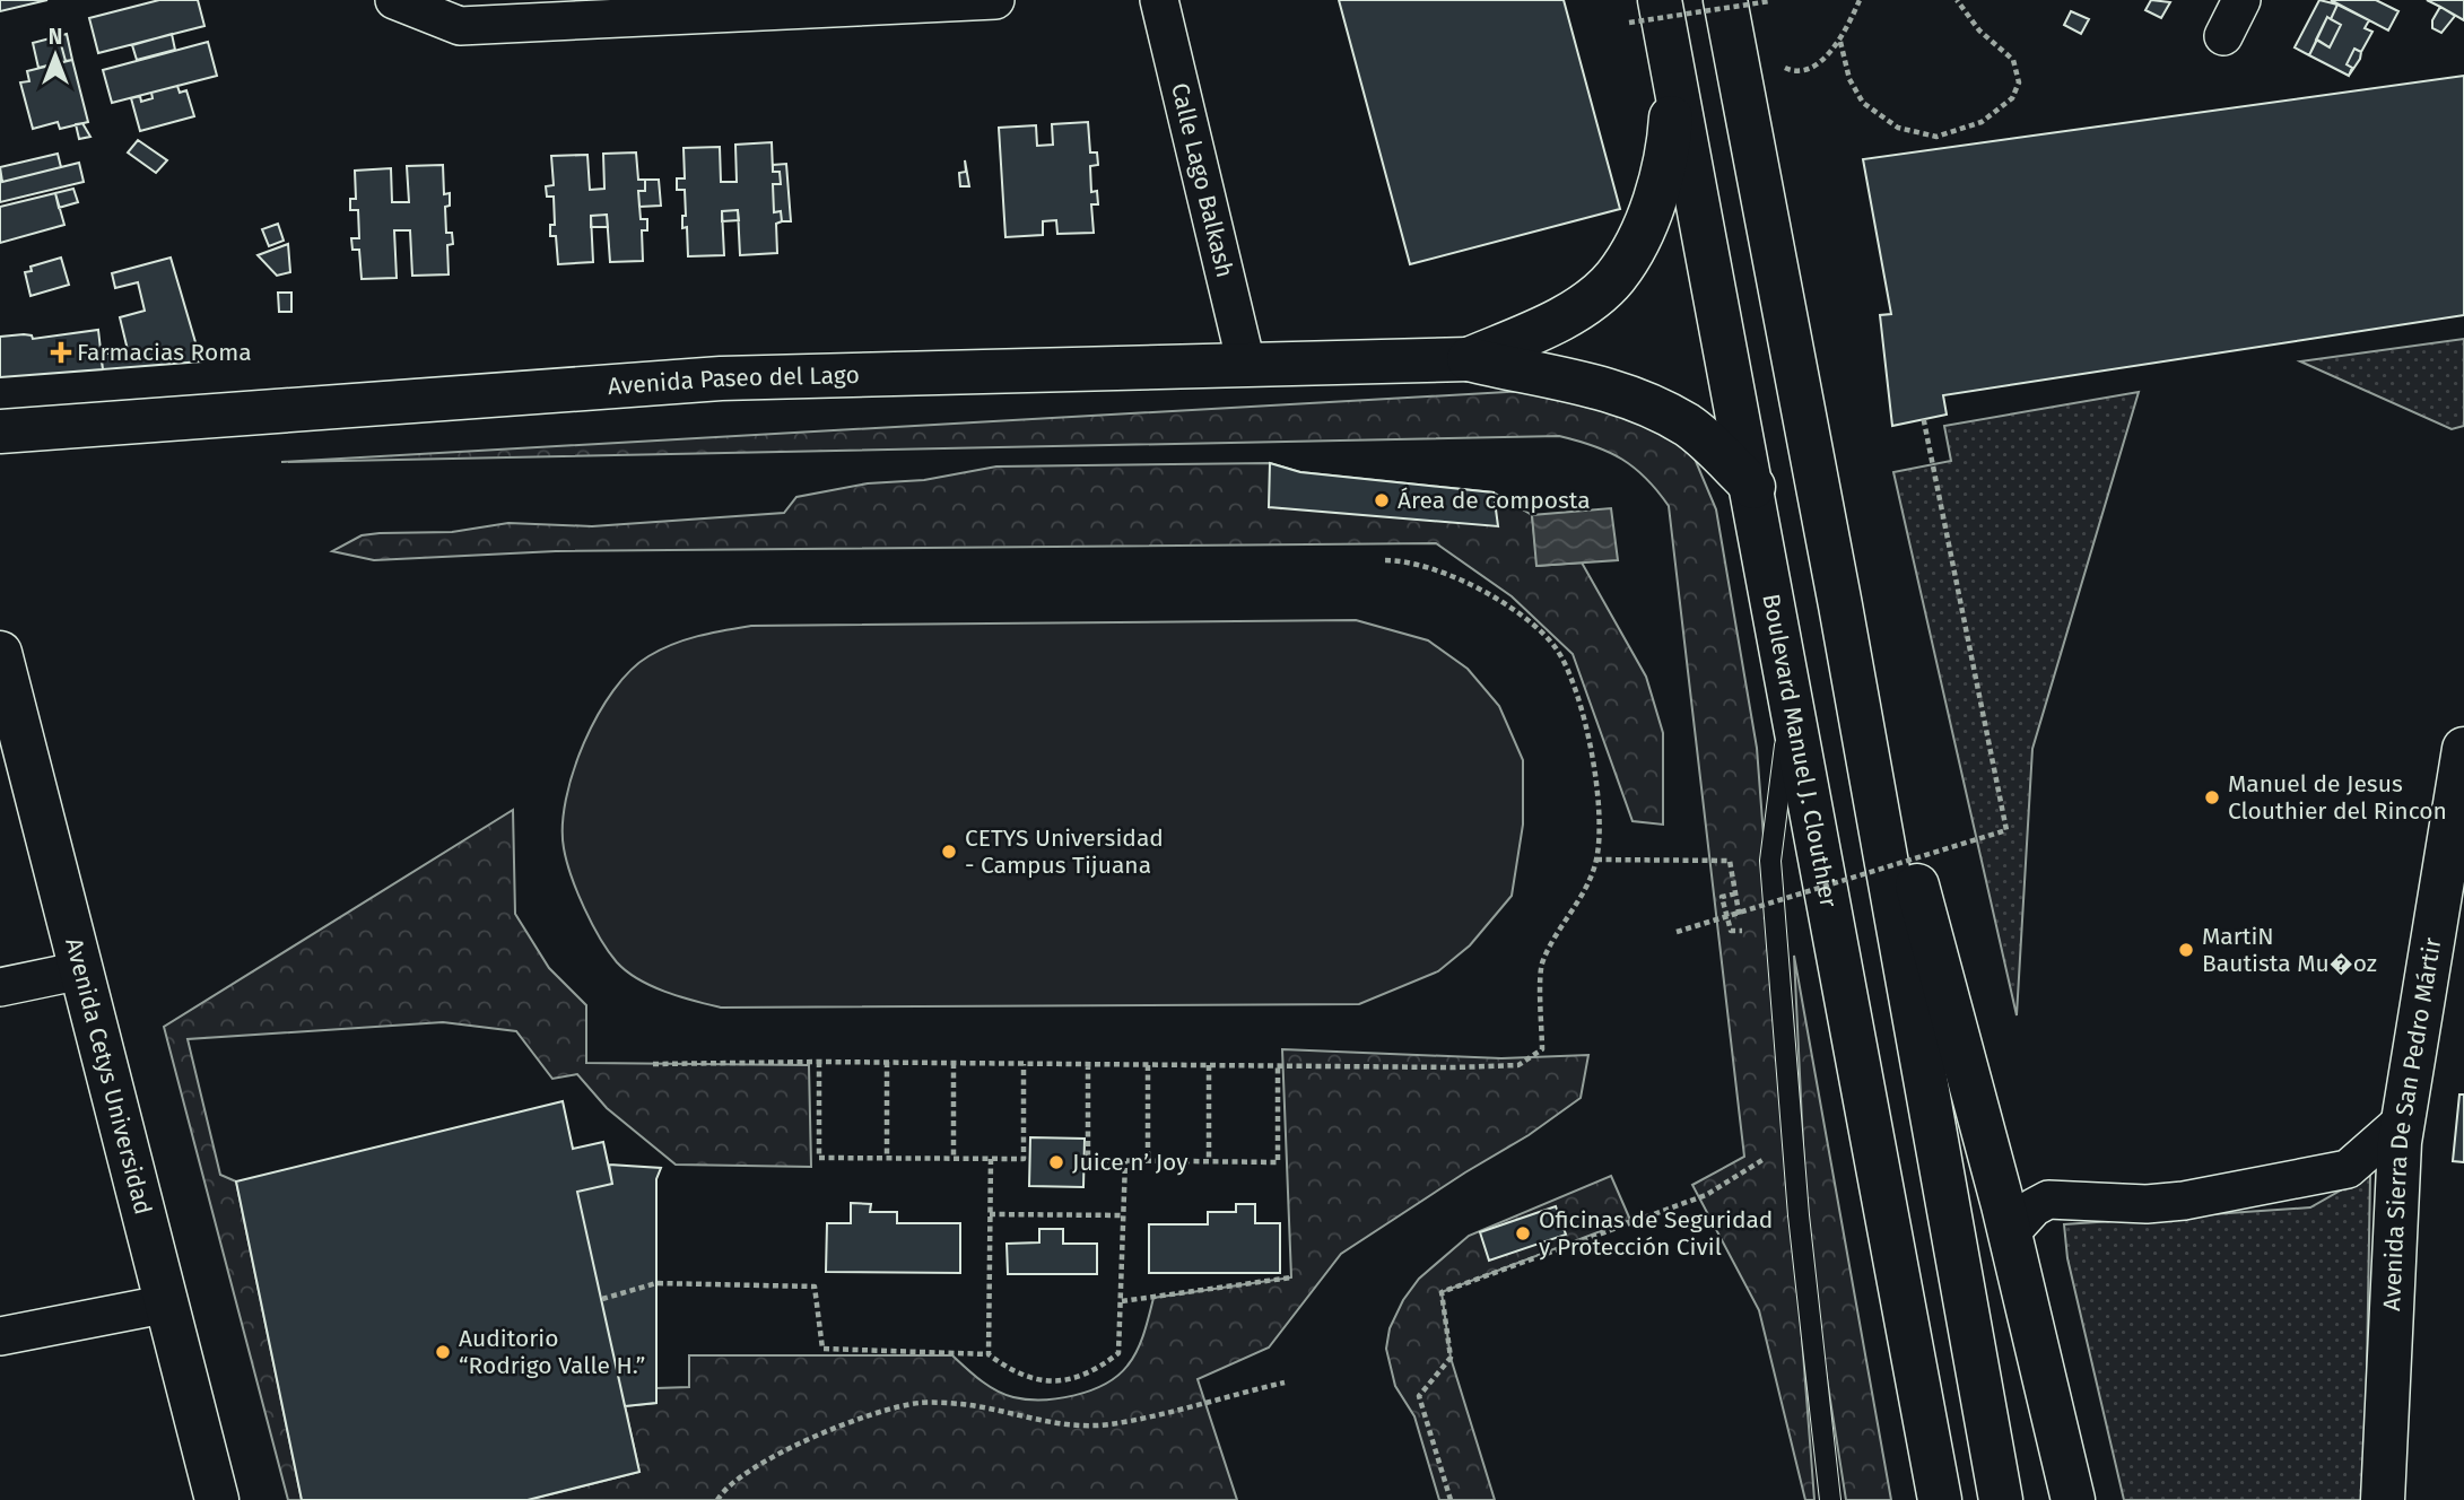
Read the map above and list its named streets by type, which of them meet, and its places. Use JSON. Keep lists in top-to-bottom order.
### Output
{
  "streets": {
    "main road": [
      "Avenida Paseo del Lago",
      "Boulevard Manuel J. Clouthier",
      "Avenida Cetys Universidad",
      "Avenida Sierra De San Pedro Mártir"
    ],
    "street": ["Calle Lago Balkash"]
  },
  "crossings": [
    ["Calle Lago Balkash", "Avenida Paseo del Lago"]
  ],
  "places": {
    "health": ["Farmacias Roma"],
    "other": [
      "Área de composta",
      "Manuel de Jesus Clouthier del Rincon",
      "CETYS Universidad - Campus Tijuana",
      "MartiN Bautista Mu�oz",
      "Juice n’ Joy",
      "Oficinas de Seguridad y Protección Civil",
      "Auditorio “Rodrigo Valle H.”"
    ]
  },
  "north": "top"
}
